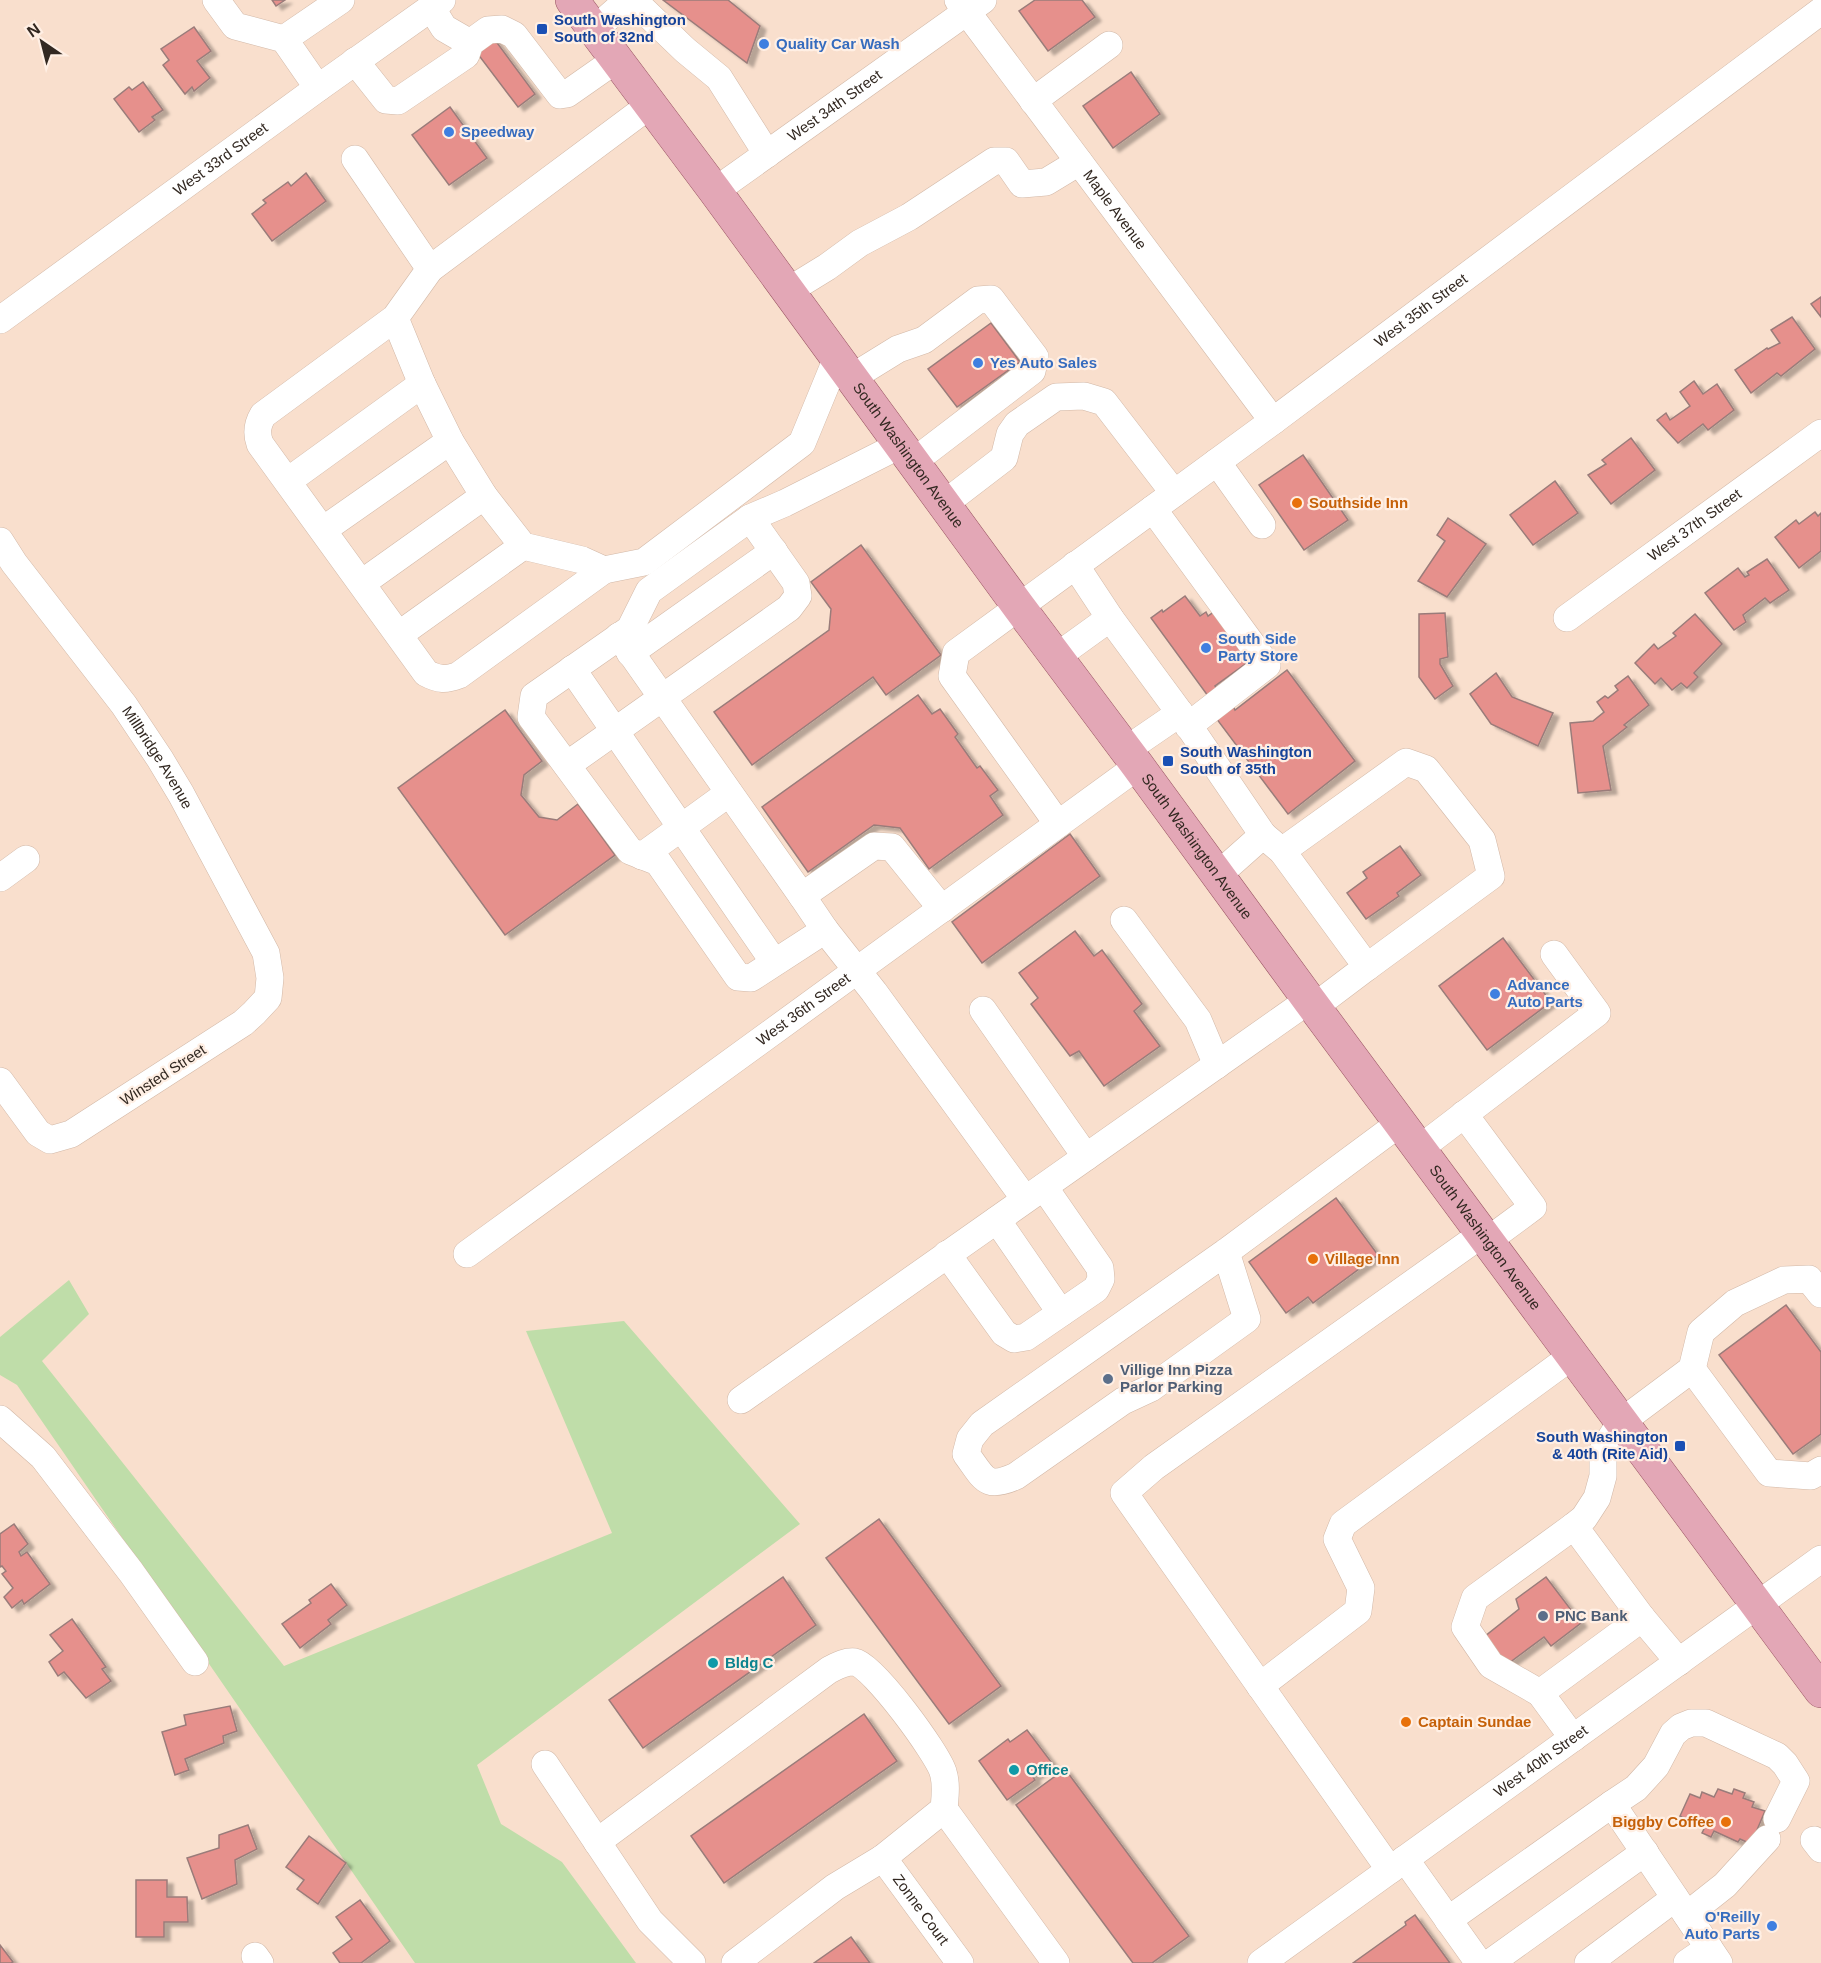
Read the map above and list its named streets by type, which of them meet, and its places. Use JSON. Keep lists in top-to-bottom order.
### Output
{
  "streets": {
    "main road": ["South Washington Avenue"],
    "street": [
      "West 34th Street",
      "West 33rd Street",
      "Maple Avenue",
      "West 35th Street",
      "West 37th Street",
      "Millbridge Avenue",
      "West 36th Street",
      "Winsted Street",
      "West 40th Street",
      "Zonne Court"
    ]
  },
  "crossings": [
    ["West 34th Street", "Maple Avenue"],
    ["West 34th Street", "South Washington Avenue"],
    ["Maple Avenue", "West 35th Street"],
    ["West 35th Street", "South Washington Avenue"],
    ["West 35th Street", "West 36th Street"],
    ["South Washington Avenue", "West 36th Street"],
    ["South Washington Avenue", "West 40th Street"],
    ["Millbridge Avenue", "Winsted Street"]
  ],
  "places": {
    "transit": ["South Washington South of 32nd", "South Washington South of 35th", "South Washington & 40th (Rite Aid)"],
    "other": [
      "Quality Car Wash",
      "Speedway",
      "Yes Auto Sales",
      "Southside Inn",
      "South Side Party Store",
      "Advance Auto Parts",
      "Village Inn",
      "Villige Inn Pizza Parlor Parking",
      "PNC Bank",
      "Bldg C",
      "Captain Sundae",
      "Office",
      "Biggby Coffee",
      "O'Reilly Auto Parts"
    ]
  },
  "north": "top left"
}
